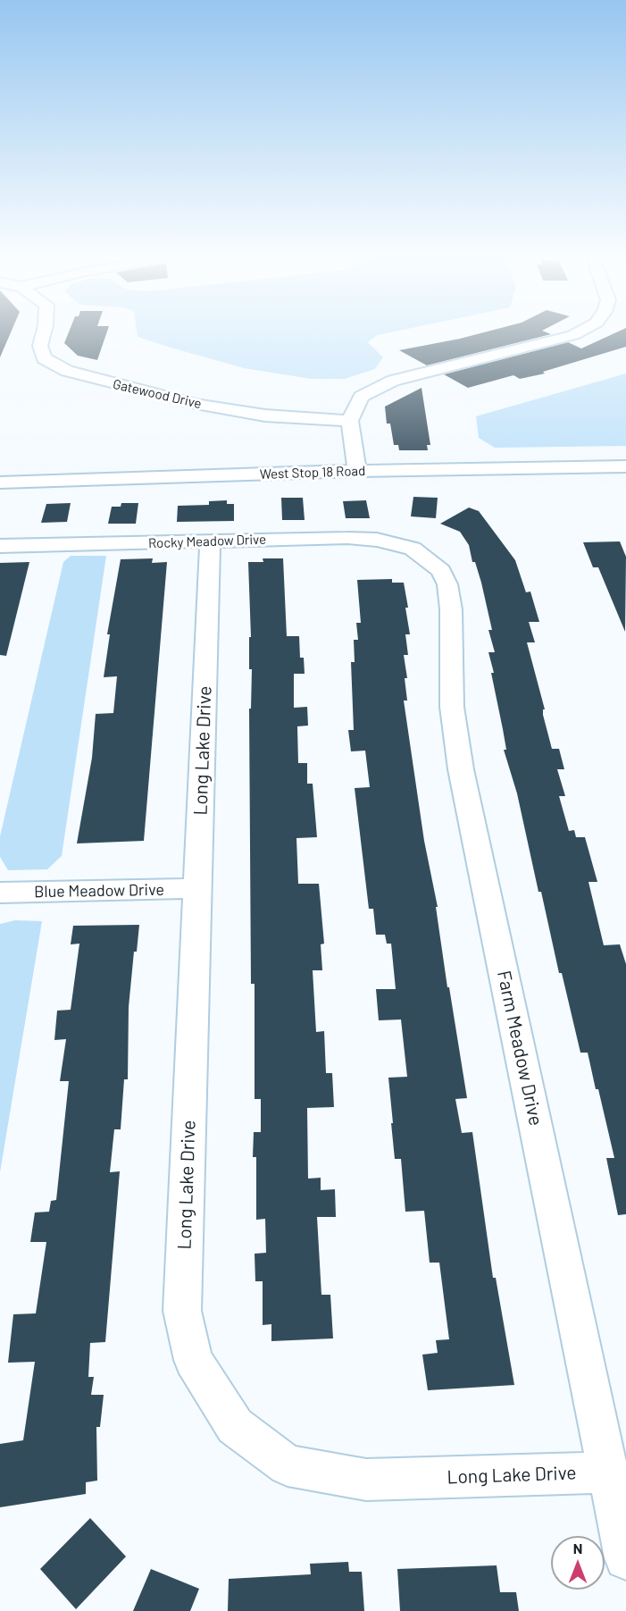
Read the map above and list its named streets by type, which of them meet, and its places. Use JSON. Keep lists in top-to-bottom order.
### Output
{
  "streets": {
    "street": [
      "Gatewood Drive",
      "West Stop 18 Road",
      "Rocky Meadow Drive",
      "Long Lake Drive",
      "Blue Meadow Drive",
      "Farm Meadow Drive"
    ]
  },
  "crossings": [
    ["Rocky Meadow Drive", "Long Lake Drive"],
    ["Rocky Meadow Drive", "Farm Meadow Drive"],
    ["Long Lake Drive", "Blue Meadow Drive"],
    ["Long Lake Drive", "Farm Meadow Drive"]
  ],
  "north": "top"
}
